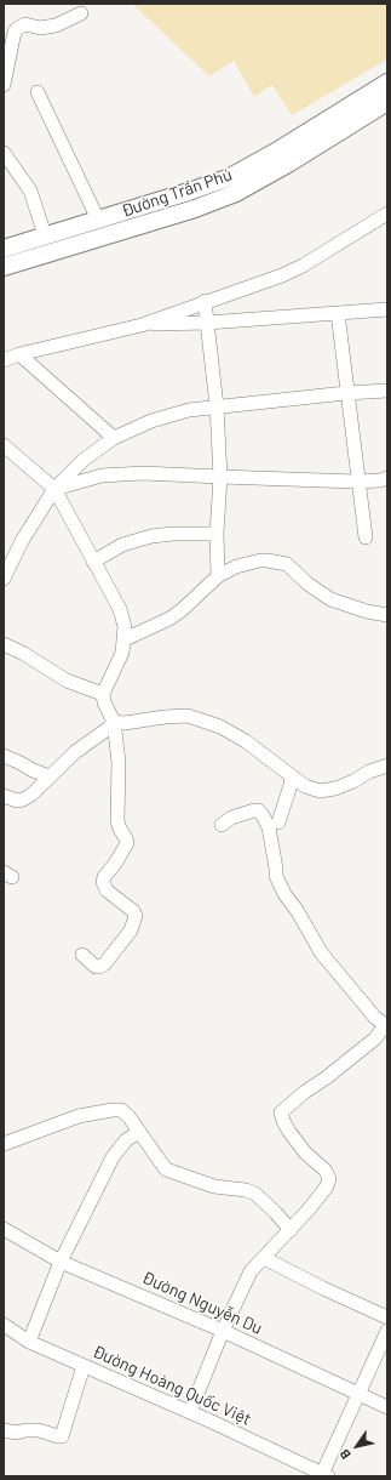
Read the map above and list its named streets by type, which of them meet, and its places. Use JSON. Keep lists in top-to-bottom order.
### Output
{
  "streets": {
    "main road": ["Đường Trần Phú"],
    "street": ["Đường Nguyễn Du", "Đường Hoàng Quốc Việt"]
  },
  "north": "bottom left"
}
